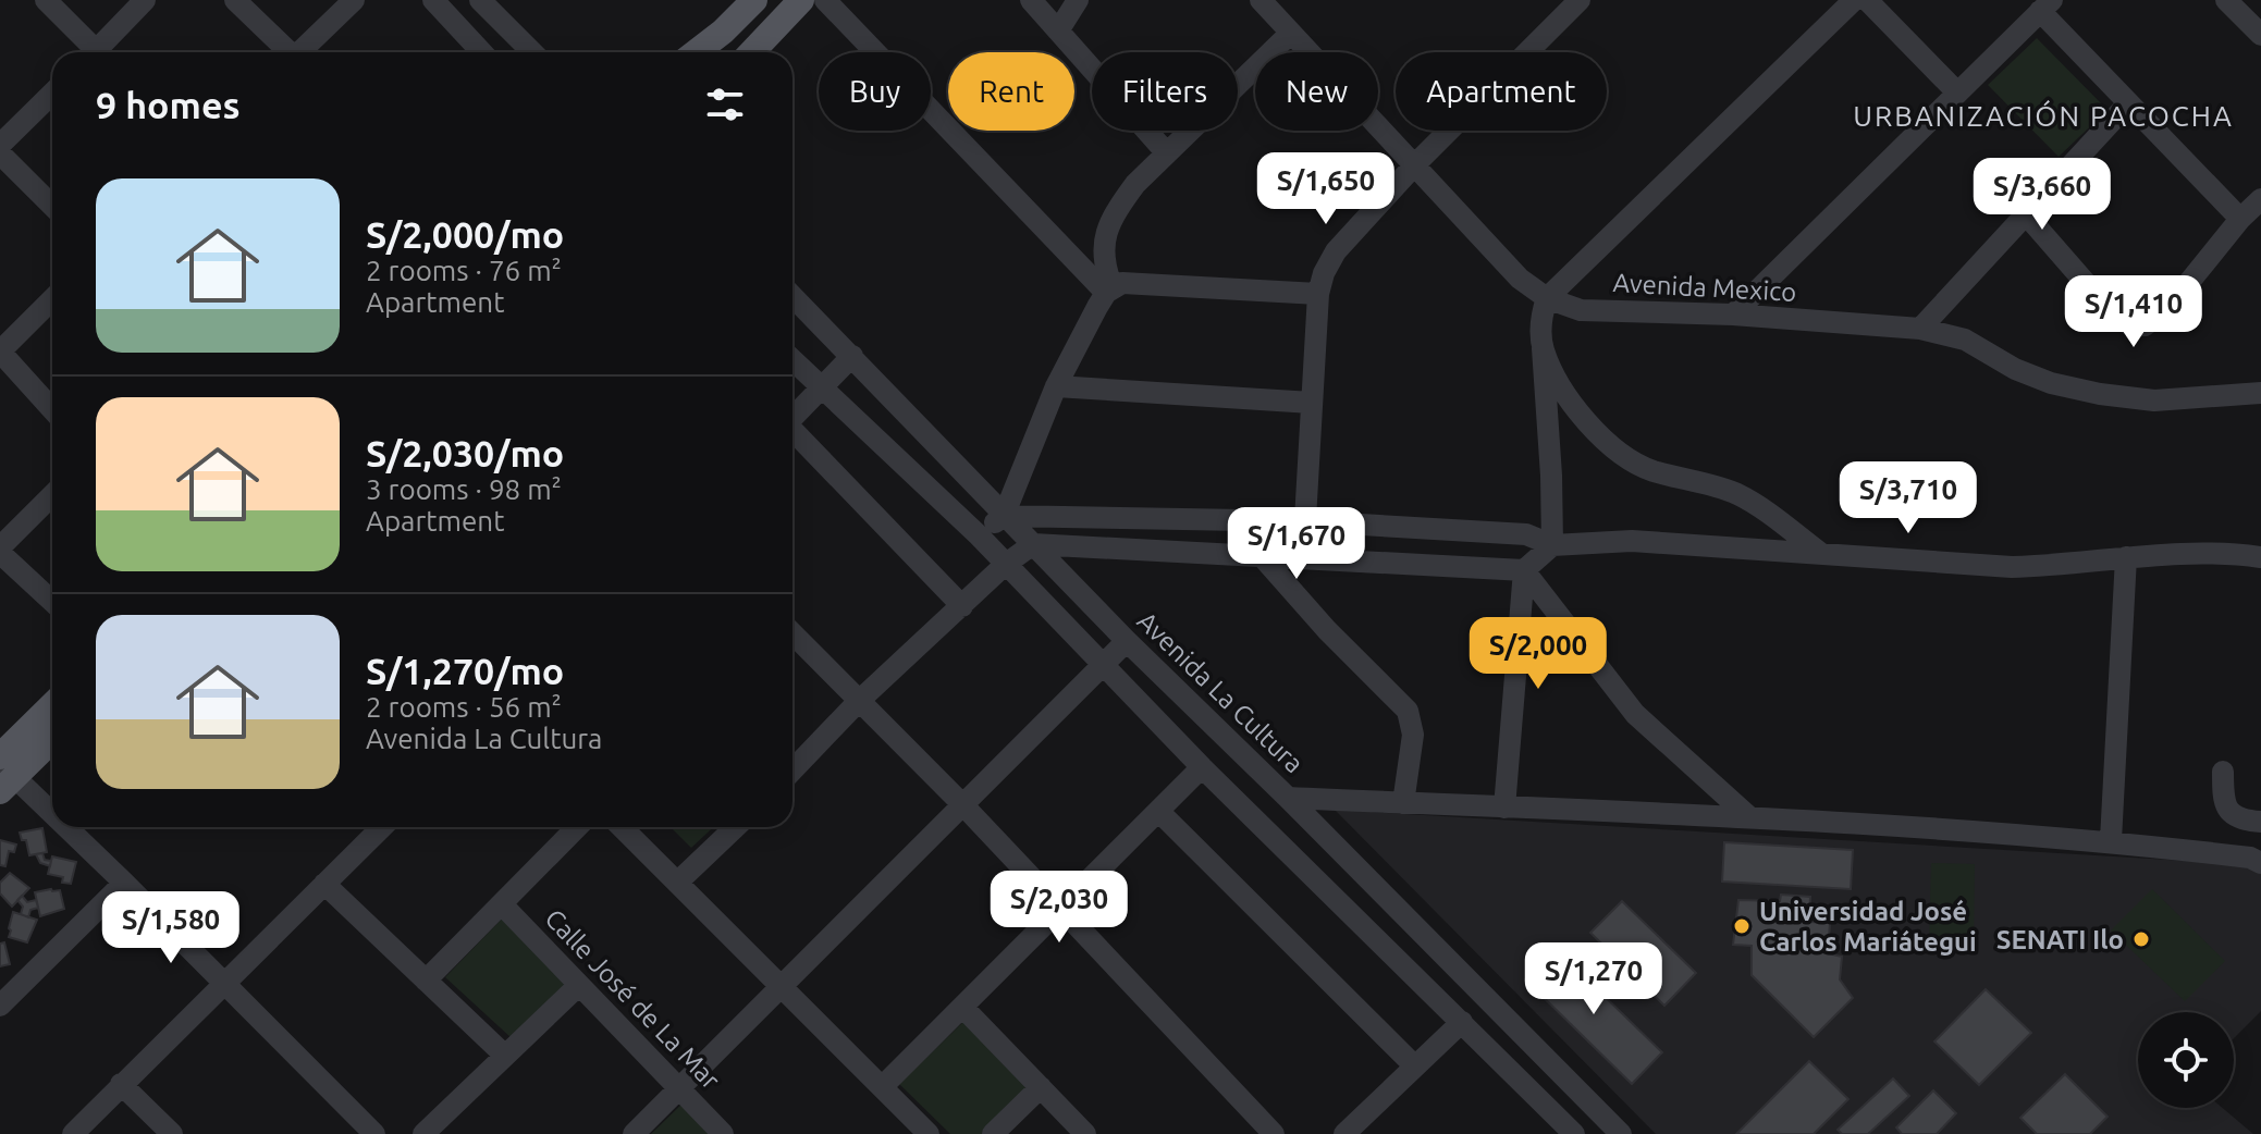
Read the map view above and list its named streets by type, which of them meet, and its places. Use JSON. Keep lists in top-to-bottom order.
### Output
{
  "streets": {
    "street": ["Avenida Mexico", "Avenida La Cultura", "Calle José de La Mar"]
  },
  "districts": ["URBANIZACIÓN PACOCHA"],
  "places": ["Universidad José Carlos Mariátegui", "SENATI Ilo"],
  "page": {
    "chip": [
      "Buy",
      "Rent",
      "Filters",
      "New",
      "Apartment"
    ],
    "heading": "9 homes",
    "price": [
      "S/1,650",
      "S/3,660",
      "S/1,410",
      "S/3,710",
      "S/1,670",
      "S/2,000",
      "S/2,030",
      "S/1,580",
      "S/1,270"
    ],
    "list": [
      {
        "name": "S/2,000/mo",
        "note": "2 rooms · 76 m² · Apartment"
      },
      {
        "name": "S/2,030/mo",
        "note": "3 rooms · 98 m² · Apartment"
      },
      {
        "name": "S/1,270/mo",
        "note": "2 rooms · 56 m² · Avenida La Cultura"
      }
    ]
  }
}
